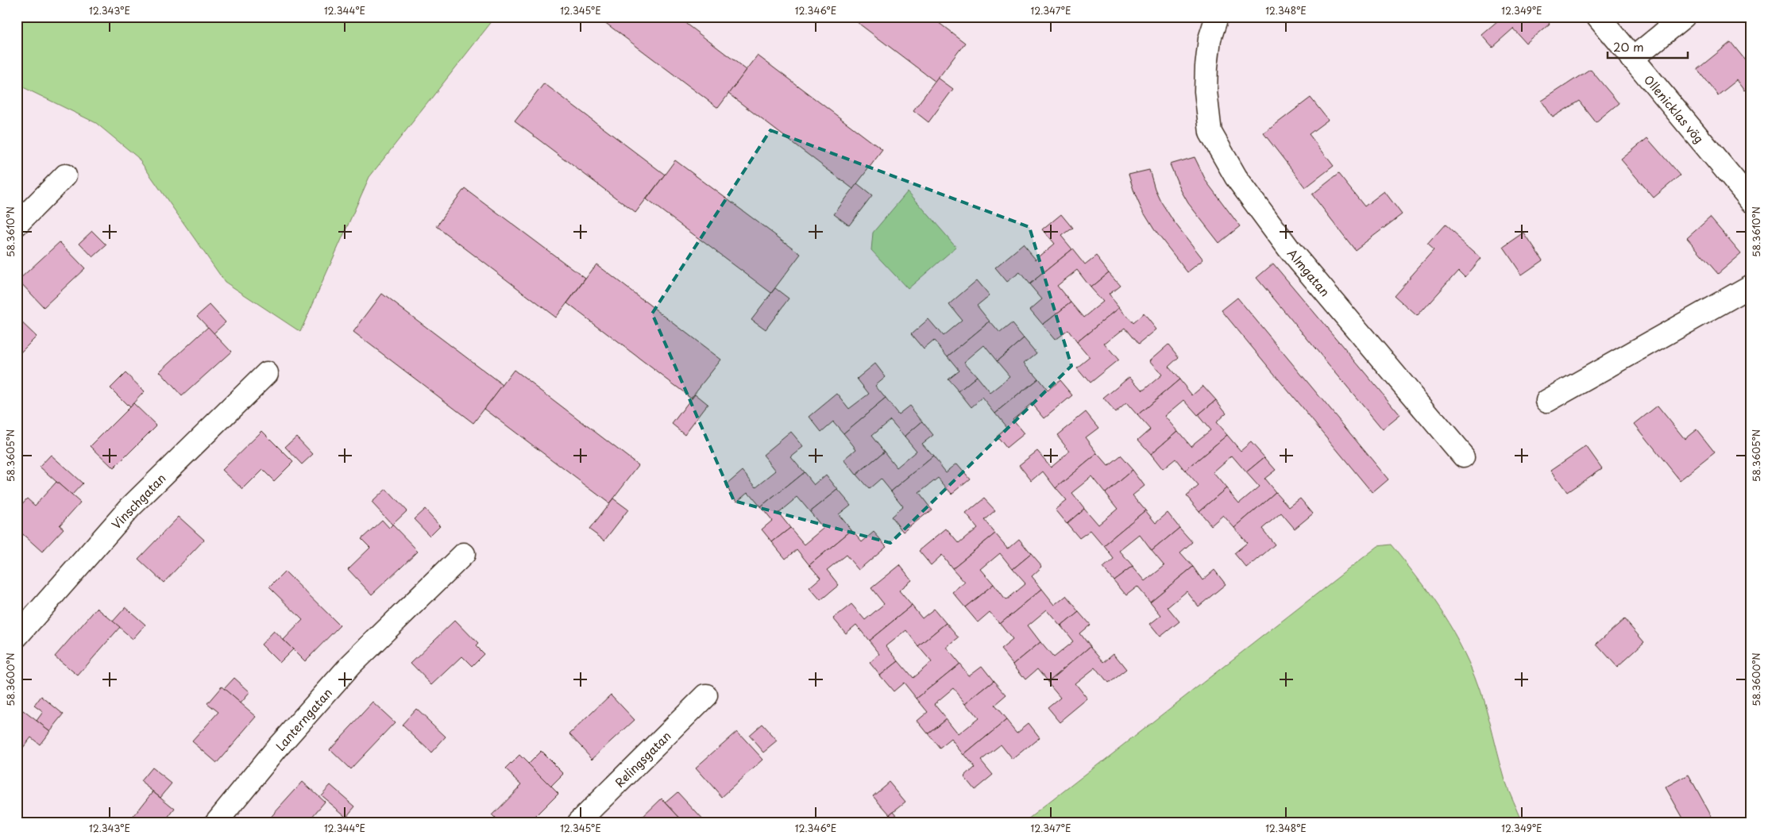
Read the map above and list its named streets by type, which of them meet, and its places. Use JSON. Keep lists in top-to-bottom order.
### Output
{
  "streets": {
    "street": [
      "Ollenicklas vög",
      "Almgatan",
      "Vinschgatan",
      "Lanterngatan",
      "Relingsgatan"
    ]
  },
  "scale_bar": "20 m",
  "coordinates": [
    "12.343°E",
    "12.344°E",
    "12.345°E",
    "12.346°E",
    "12.347°E",
    "12.348°E",
    "12.349°E",
    "58.3610°N",
    "58.3605°N",
    "58.3600°N"
  ]
}
